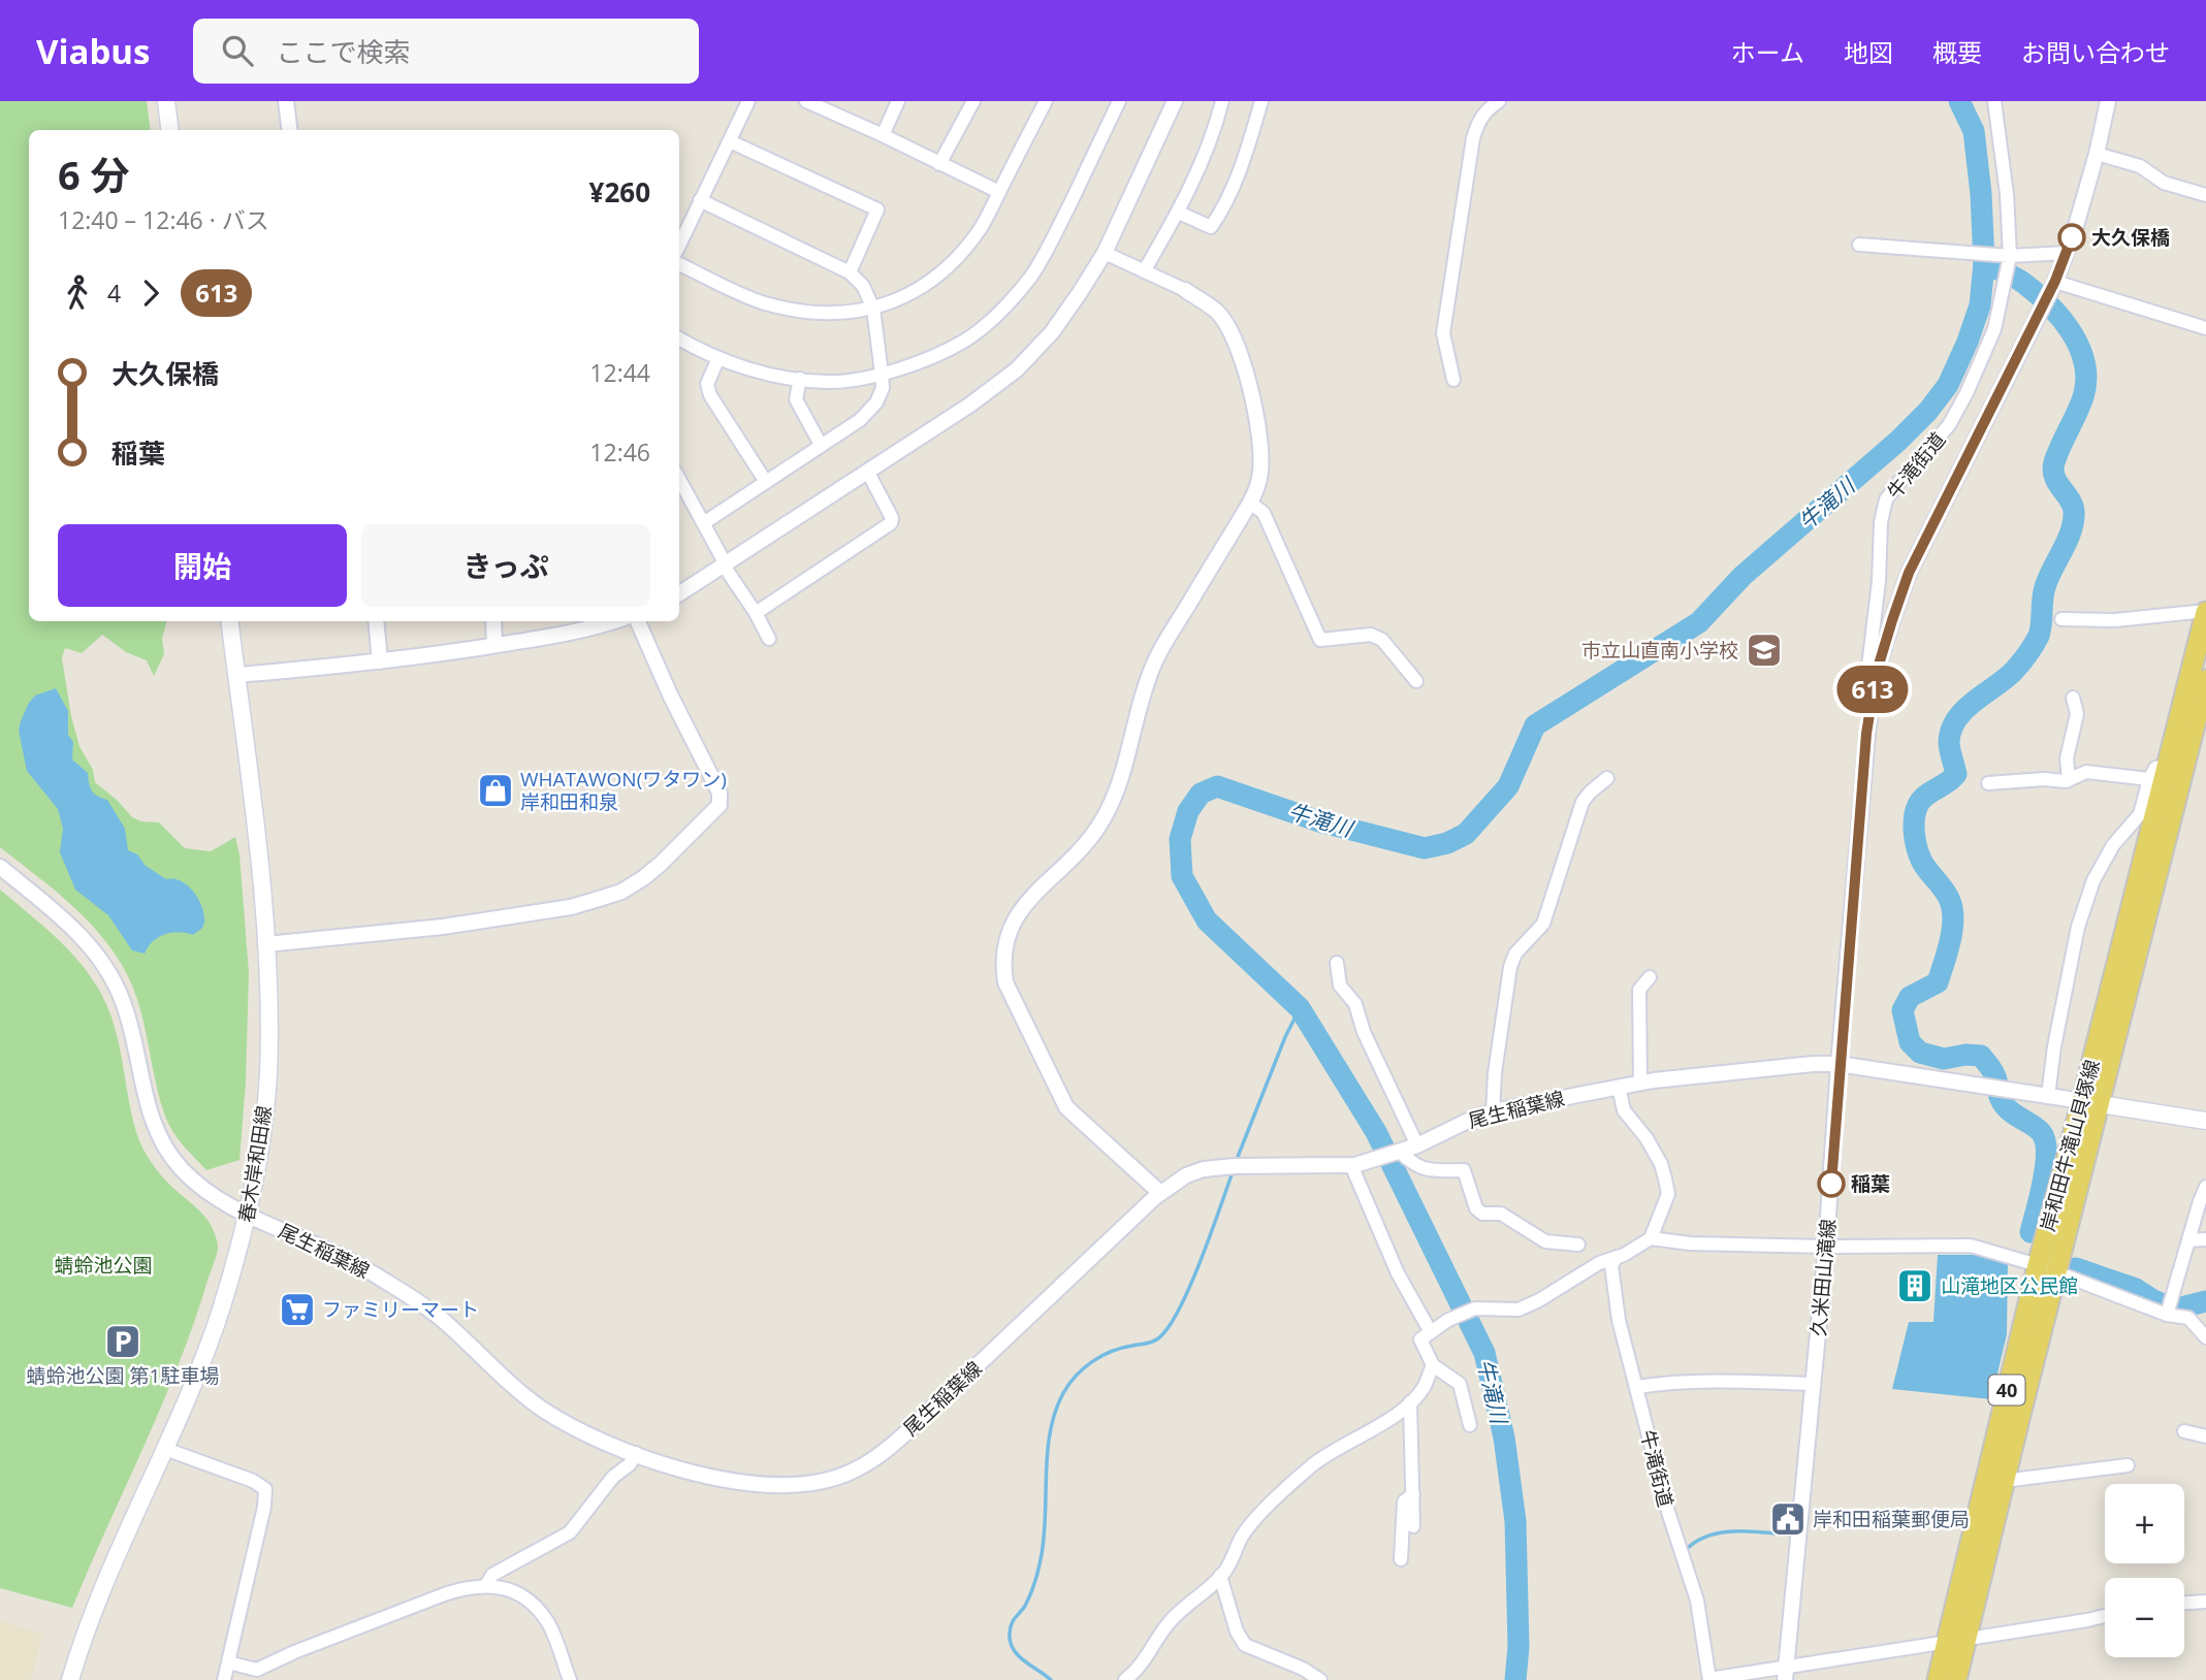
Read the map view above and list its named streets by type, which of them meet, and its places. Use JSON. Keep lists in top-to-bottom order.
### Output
{
  "streets": {
    "main road": ["岸和田牛滝山貝塚線", "春木岸和田線", "40"],
    "street": ["牛滝街道", "尾生稲葉線", "久米田山滝線"]
  },
  "crossings": [
    ["牛滝街道", "久米田山滝線"],
    ["尾生稲葉線", "岸和田牛滝山貝塚線"],
    ["尾生稲葉線", "春木岸和田線"],
    ["尾生稲葉線", "久米田山滝線"]
  ],
  "water": ["牛滝川"],
  "parks": ["蜻蛉池公園"],
  "places": {
    "other": ["大久保橋", "稲葉"],
    "school or university": ["市立山直南小学校"],
    "shop": ["WHATAWON(ワタワン) 岸和田和泉"],
    "building": ["山滝地区公民館"],
    "supermarket": ["ファミリーマート"],
    "parking": ["蜻蛉池公園 第1駐車場"],
    "public building": ["岸和田稲葉郵便局"]
  },
  "lines": ["bus line 613"],
  "page": {
    "header": "Viabus",
    "search": "ここで検索",
    "nav": [
      "ホーム",
      "地図",
      "概要",
      "お問い合わせ"
    ],
    "on_map": "613",
    "heading": ["6 分", "12:40 – 12:46 · バス", "¥260"],
    "legs": ["4", "613"],
    "list": [
      {
        "name": "大久保橋",
        "value": "12:44"
      },
      {
        "name": "稲葉",
        "value": "12:46"
      }
    ],
    "buttons": ["開始", "きっぷ"],
    "map_buttons": ["+", "−"]
  }
}
